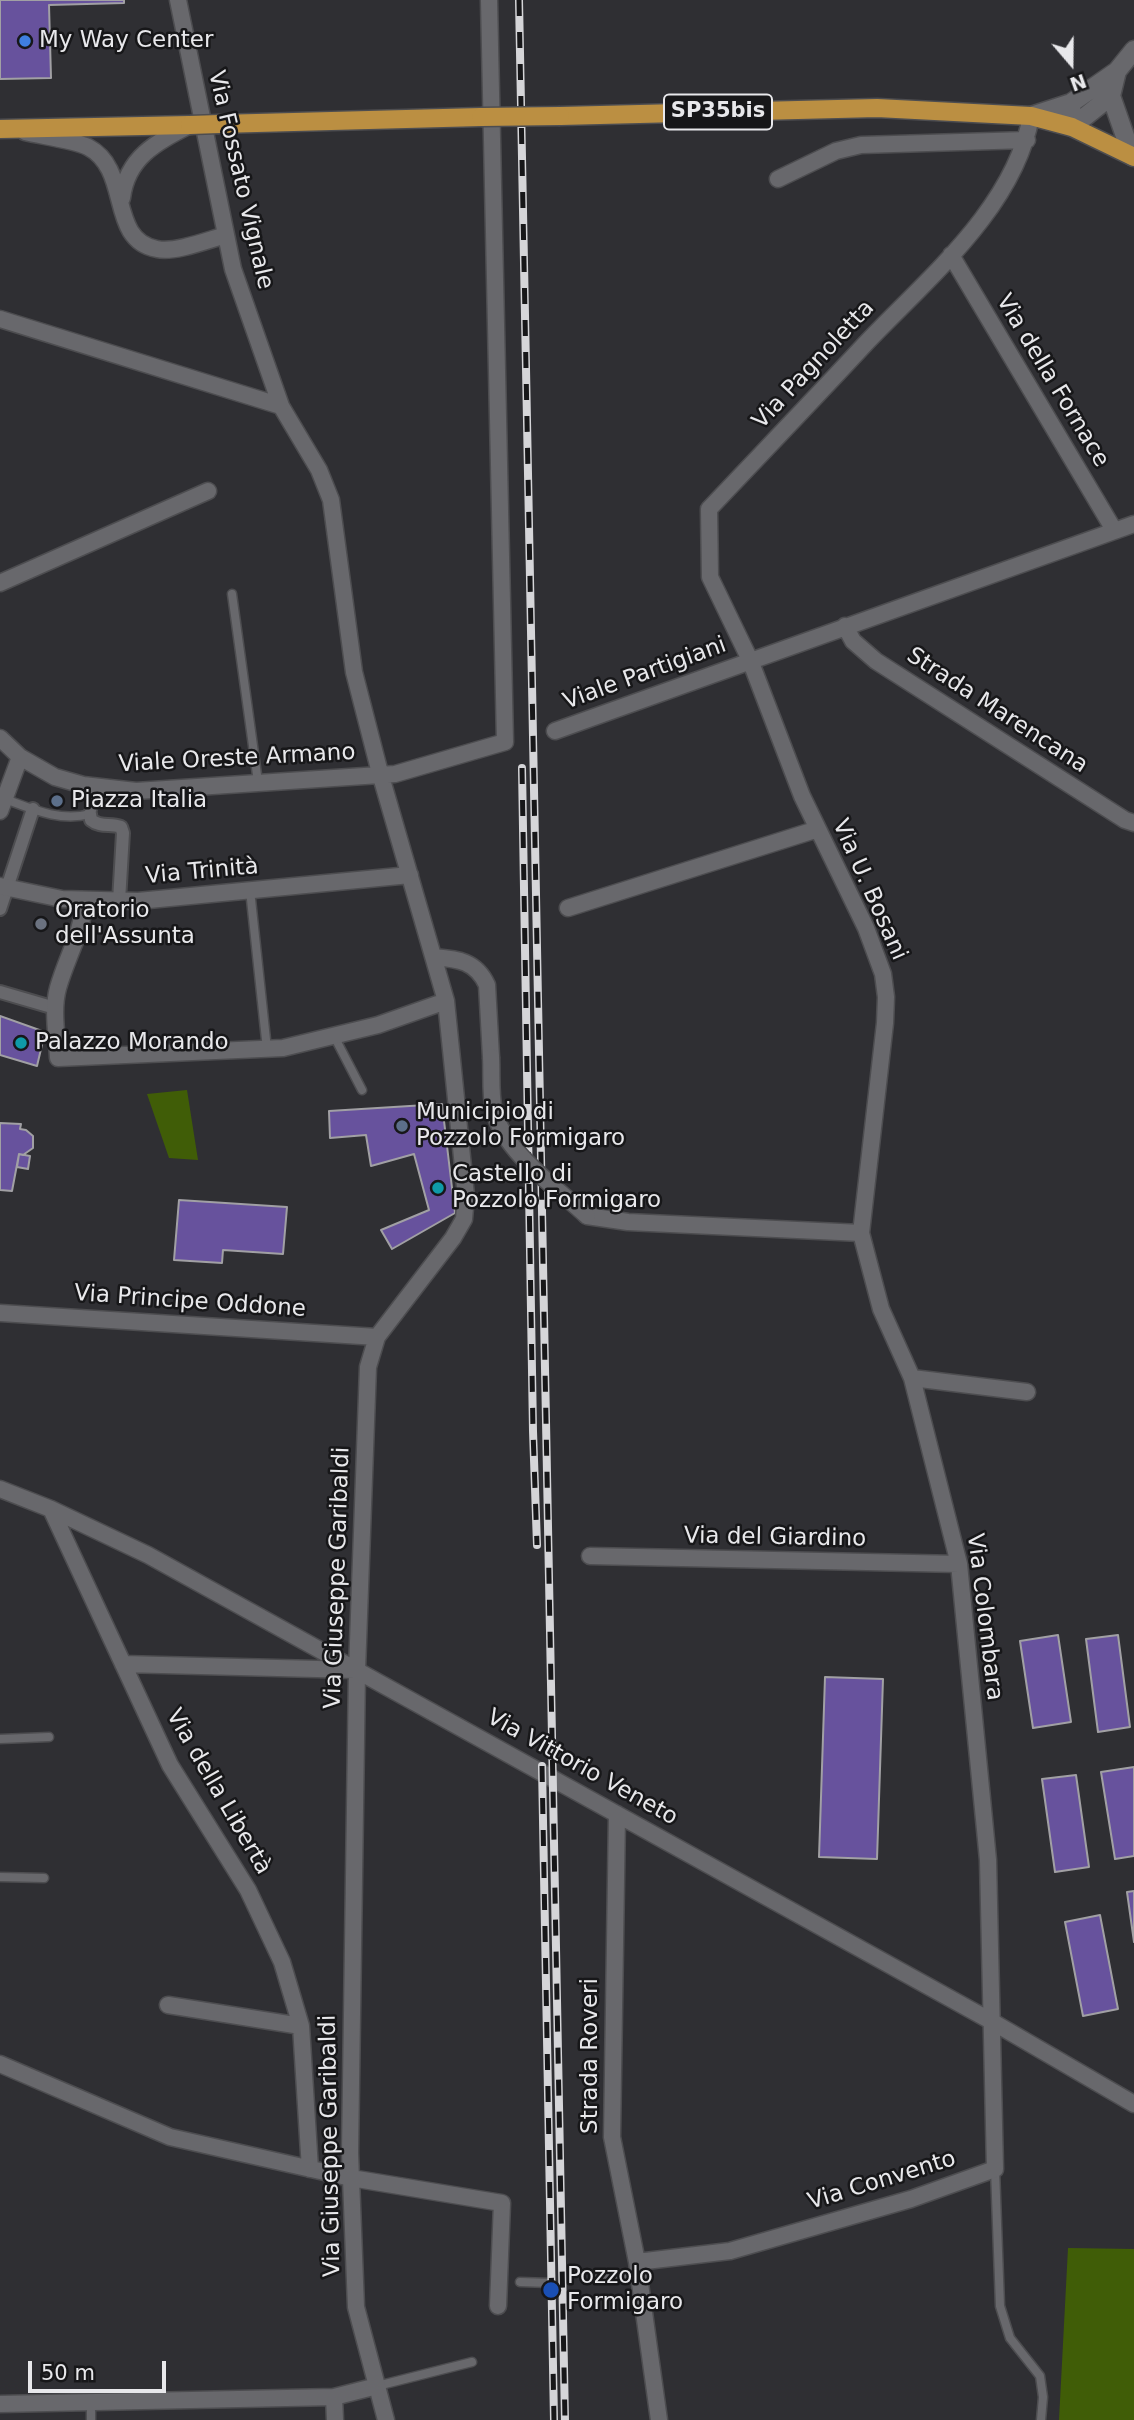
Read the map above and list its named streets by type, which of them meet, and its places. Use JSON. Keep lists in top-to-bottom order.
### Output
{
  "streets": {
    "main road": ["SP35bis"],
    "street": [
      "Via Fossato Vignale",
      "Via Pagnoletta",
      "Via della Fornace",
      "Viale Partigiani",
      "Strada Marencana",
      "Viale Oreste Armano",
      "Via Trinità",
      "Via U. Bosani",
      "Via Principe Oddone",
      "Via del Giardino",
      "Via Giuseppe Garibaldi",
      "Via Colombara",
      "Via Vittorio Veneto",
      "Via della Libertà",
      "Strada Roveri",
      "Via Convento"
    ]
  },
  "crossings": [
    ["SP35bis", "Via Pagnoletta"],
    ["Via Fossato Vignale", "Viale Oreste Armano"],
    ["Via Fossato Vignale", "Via Giuseppe Garibaldi"],
    ["Via Pagnoletta", "Via della Fornace"],
    ["Via Pagnoletta", "Viale Partigiani"],
    ["Via Pagnoletta", "Via U. Bosani"],
    ["Via della Fornace", "Viale Partigiani"],
    ["Viale Partigiani", "Strada Marencana"],
    ["Viale Partigiani", "Via U. Bosani"],
    ["Viale Oreste Armano", "Via Giuseppe Garibaldi"],
    ["Via Trinità", "Via Giuseppe Garibaldi"],
    ["Via U. Bosani", "Via Colombara"],
    ["Via Principe Oddone", "Via Giuseppe Garibaldi"],
    ["Via del Giardino", "Via Colombara"],
    ["Via Giuseppe Garibaldi", "Via Vittorio Veneto"],
    ["Via Colombara", "Via Vittorio Veneto"],
    ["Via Vittorio Veneto", "Via della Libertà"],
    ["Via Vittorio Veneto", "Strada Roveri"],
    ["Strada Roveri", "Via Convento"]
  ],
  "places": [
    "My Way Center",
    "Piazza Italia",
    "Oratorio dell'Assunta",
    "Palazzo Morando",
    "Municipio di Pozzolo Formigaro",
    "Castello di Pozzolo Formigaro",
    "Pozzolo Formigaro"
  ],
  "scale_bar": "50 m",
  "north": "bottom"
}
